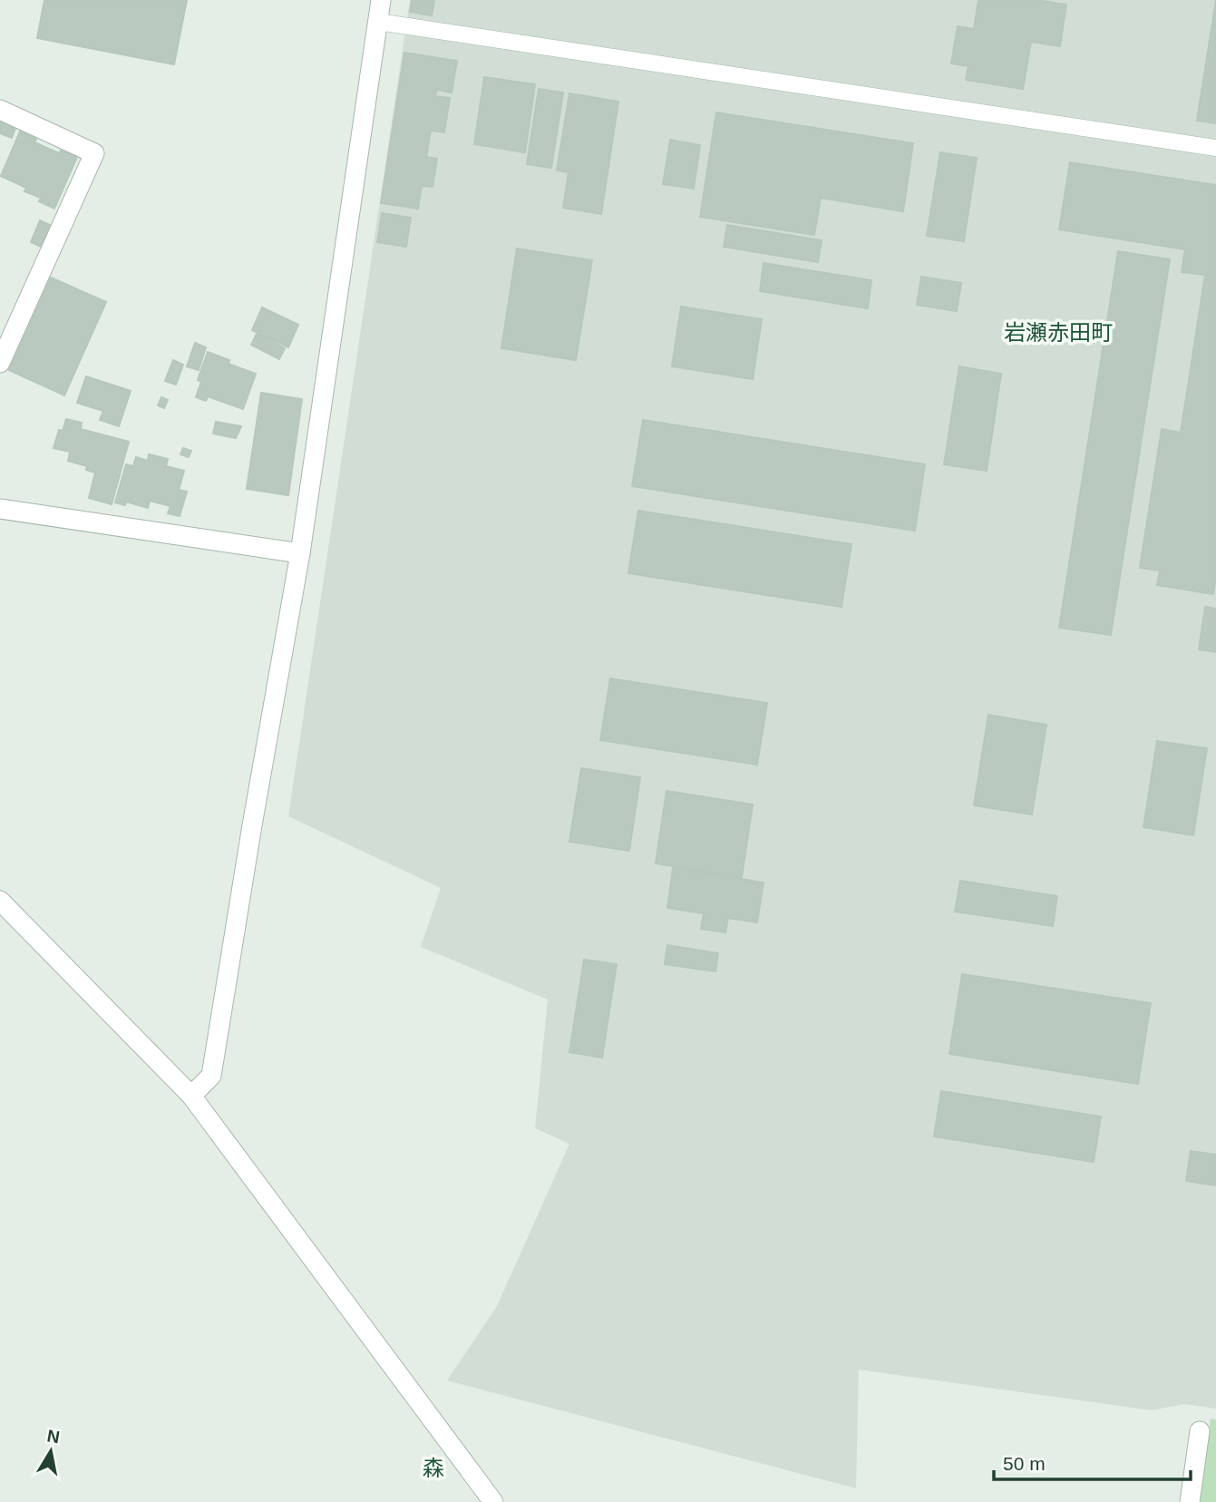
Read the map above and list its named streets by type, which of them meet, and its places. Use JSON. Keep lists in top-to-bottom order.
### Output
{
  "districts": ["岩瀬赤田町", "森"],
  "scale_bar": "50 m",
  "north": "top"
}
